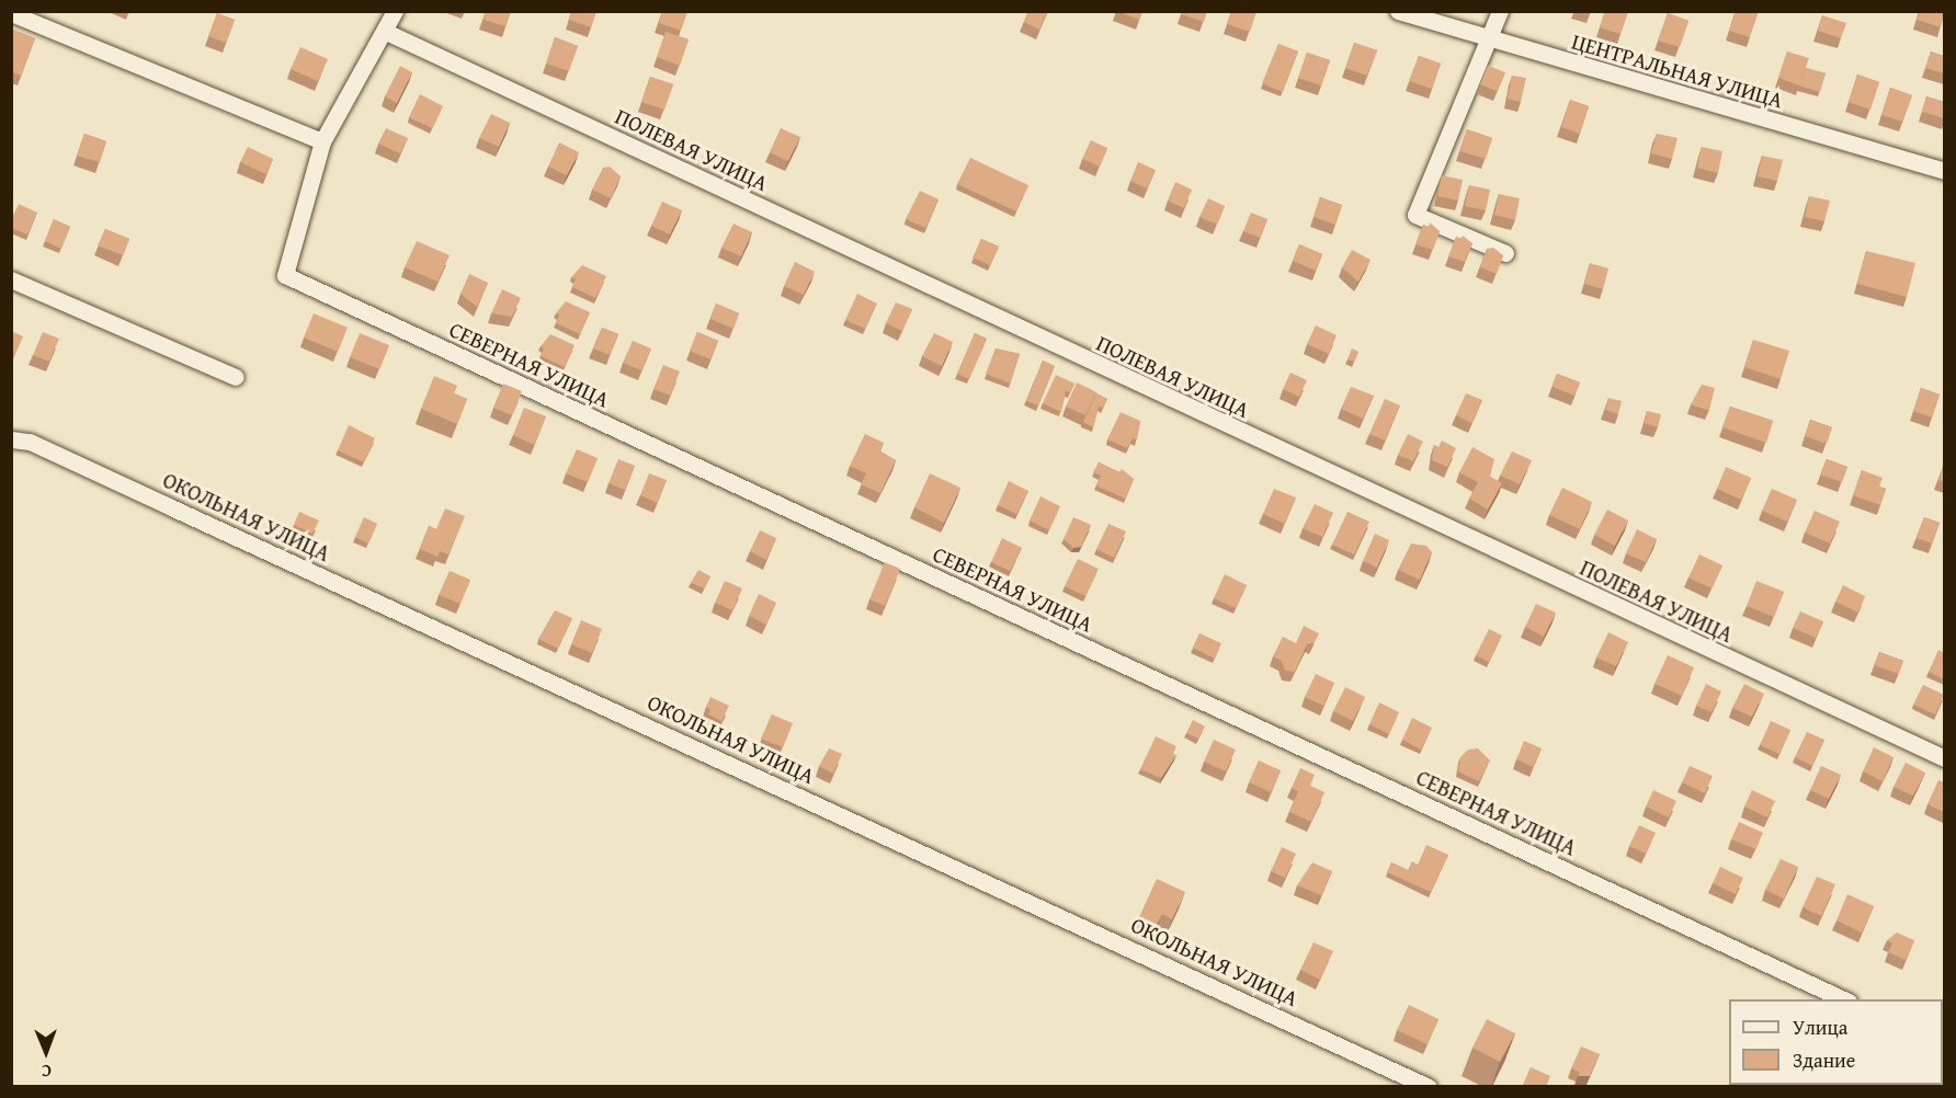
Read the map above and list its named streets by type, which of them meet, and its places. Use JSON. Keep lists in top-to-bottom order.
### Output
{
  "streets": {
    "street": [
      "ЦЕНТРАЛЬНАЯ УЛИЦА",
      "ПОЛЕВАЯ УЛИЦА",
      "СЕВЕРНАЯ УЛИЦА",
      "ОКОЛЬНАЯ УЛИЦА"
    ]
  },
  "legend": ["Улица", "Здание"],
  "north": "bottom"
}
